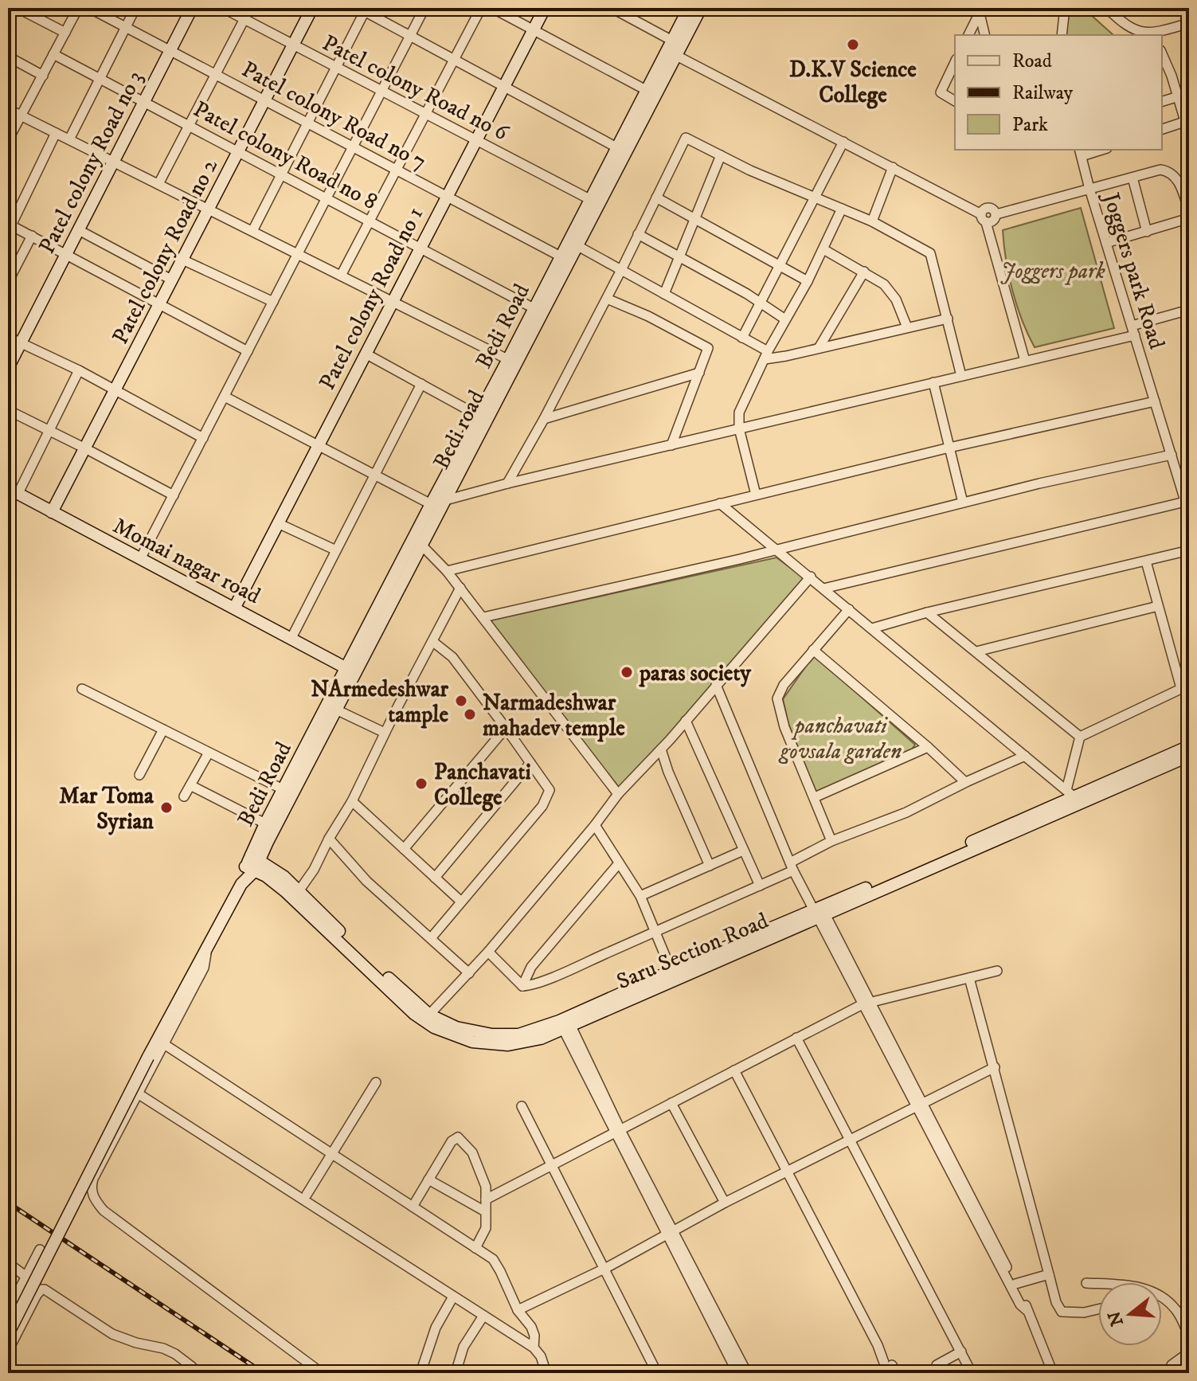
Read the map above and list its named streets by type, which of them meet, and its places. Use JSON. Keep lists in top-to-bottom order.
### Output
{
  "streets": {
    "street": [
      "Patel colony Road no 6",
      "Patel colony Road no 7",
      "Patel colony Road no 8",
      "Patel colony Road no 3",
      "Patel colony Road no 2",
      "Joggers park Road",
      "Patel colony Road no 1",
      "Bedi Road",
      "Bedi road",
      "Momai nagar road",
      "Saru Section Road"
    ]
  },
  "crossings": [
    ["Patel colony Road no 6", "Patel colony Road no 2"],
    ["Patel colony Road no 6", "Patel colony Road no 1"],
    ["Patel colony Road no 6", "Bedi Road"],
    ["Patel colony Road no 7", "Patel colony Road no 3"],
    ["Patel colony Road no 7", "Patel colony Road no 2"],
    ["Patel colony Road no 7", "Patel colony Road no 1"],
    ["Patel colony Road no 7", "Bedi Road"],
    ["Patel colony Road no 8", "Patel colony Road no 3"],
    ["Patel colony Road no 8", "Patel colony Road no 2"],
    ["Patel colony Road no 8", "Patel colony Road no 1"],
    ["Patel colony Road no 8", "Bedi Road"],
    ["Patel colony Road no 2", "Momai nagar road"],
    ["Patel colony Road no 1", "Momai nagar road"],
    ["Bedi Road", "Bedi road"],
    ["Bedi Road", "Momai nagar road"],
    ["Bedi Road", "Saru Section Road"],
    ["Bedi road", "Saru Section Road"]
  ],
  "parks": ["Joggers park", "panchavati govsala garden"],
  "places": [
    "D.K.V Science College",
    "paras society",
    "NArmedeshwar tample",
    "Narmadeshwar mahadev temple",
    "Panchavati College",
    "Mar Toma Syrian"
  ],
  "legend": ["Road", "Railway", "Park"],
  "north": "left"
}
